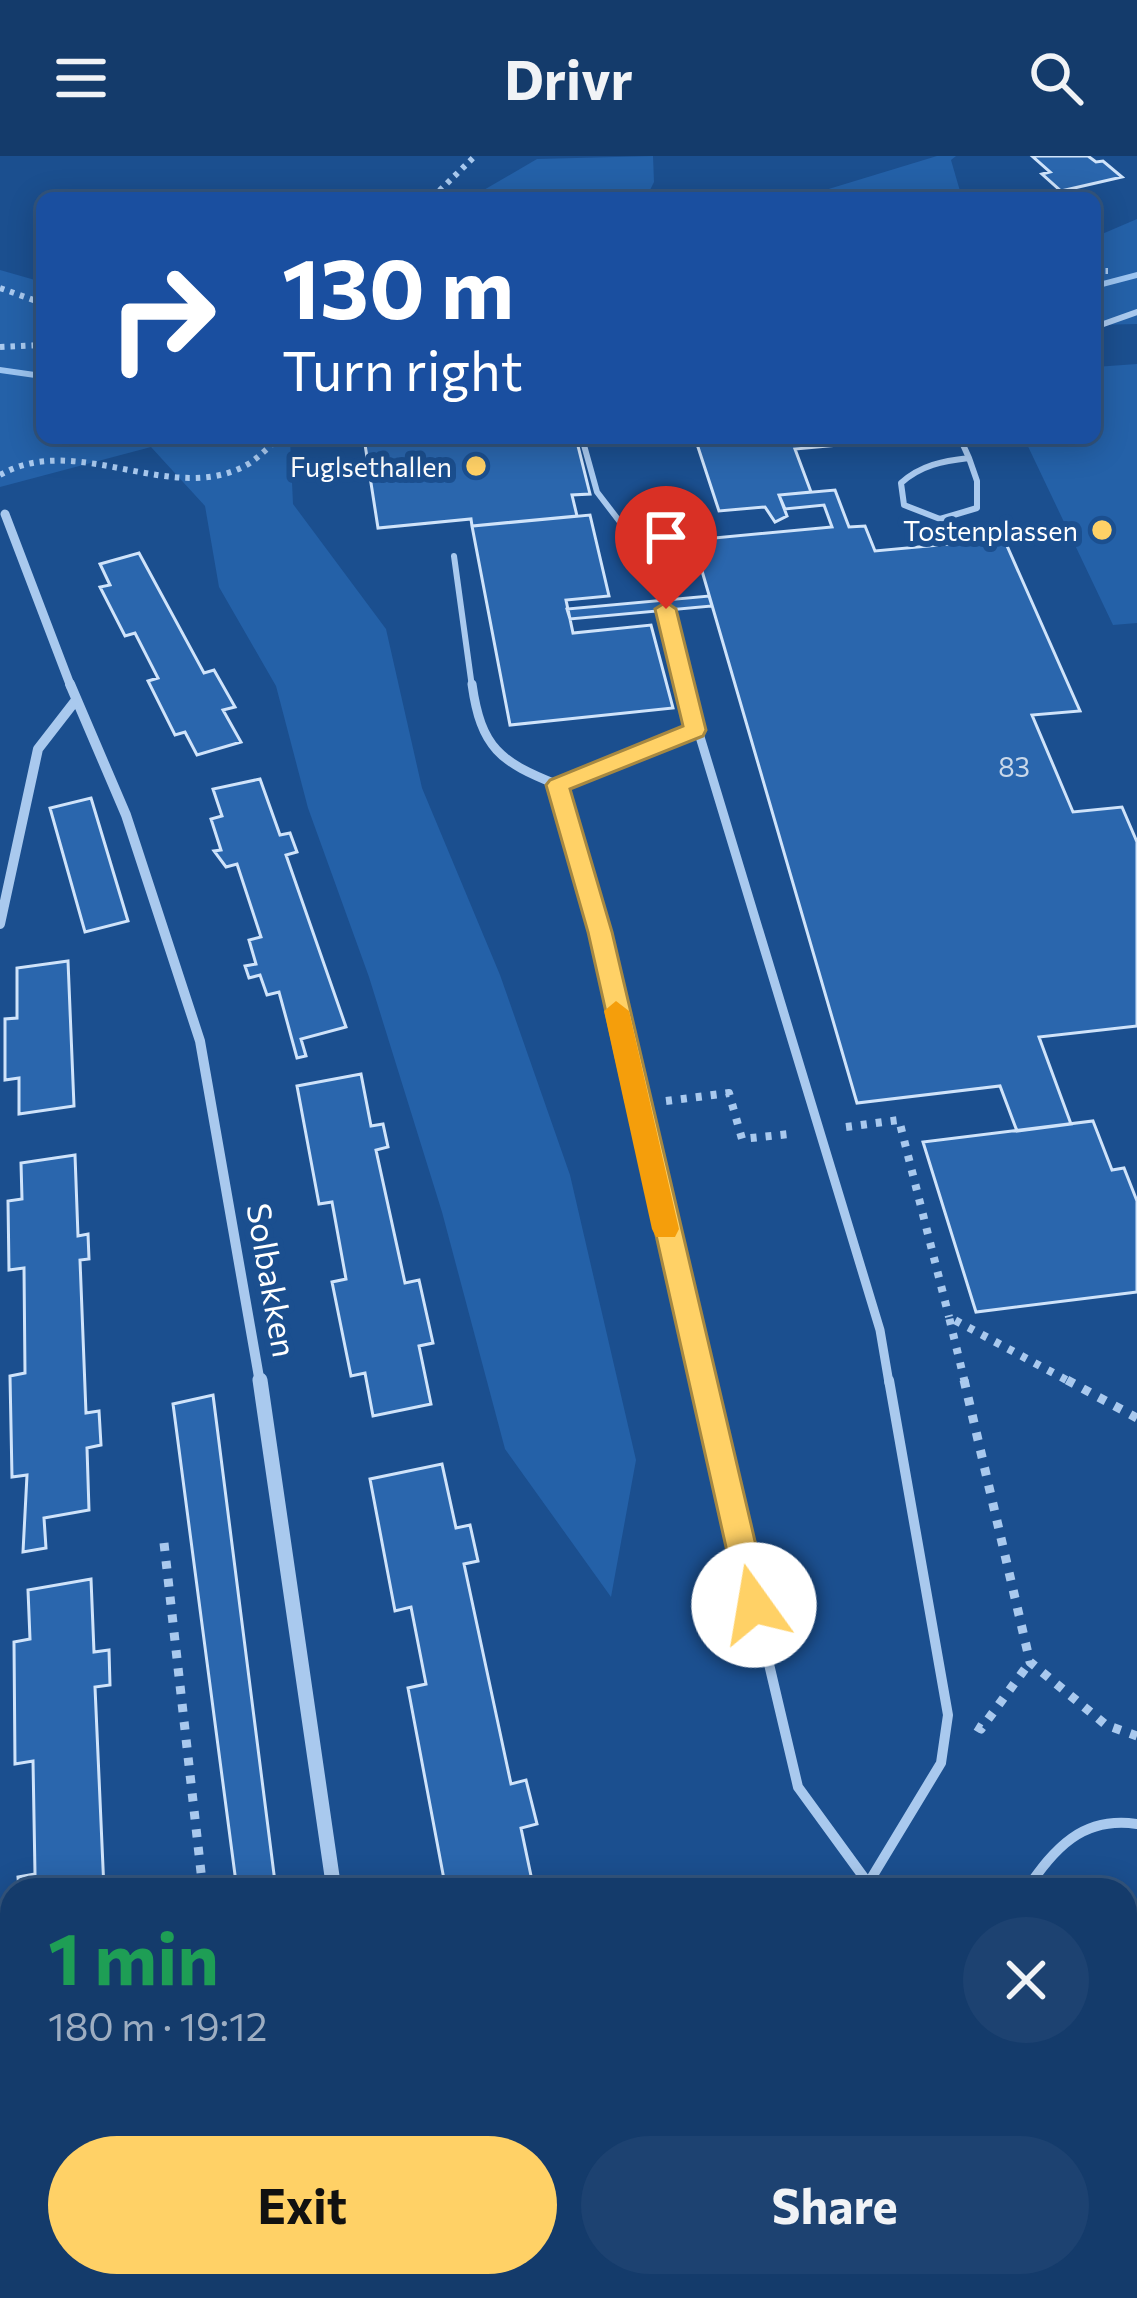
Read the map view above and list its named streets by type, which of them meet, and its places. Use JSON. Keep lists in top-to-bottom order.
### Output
{
  "streets": {
    "street": ["Solbakken"]
  },
  "places": ["Fuglsethallen", "Tostenplassen"],
  "house_numbers": ["83"],
  "page": {
    "header": "Drivr",
    "turn": ["130 m", "Turn right"],
    "heading": ["1 min", "180 m · 19:12"],
    "buttons": ["Exit", "Share"]
  }
}
